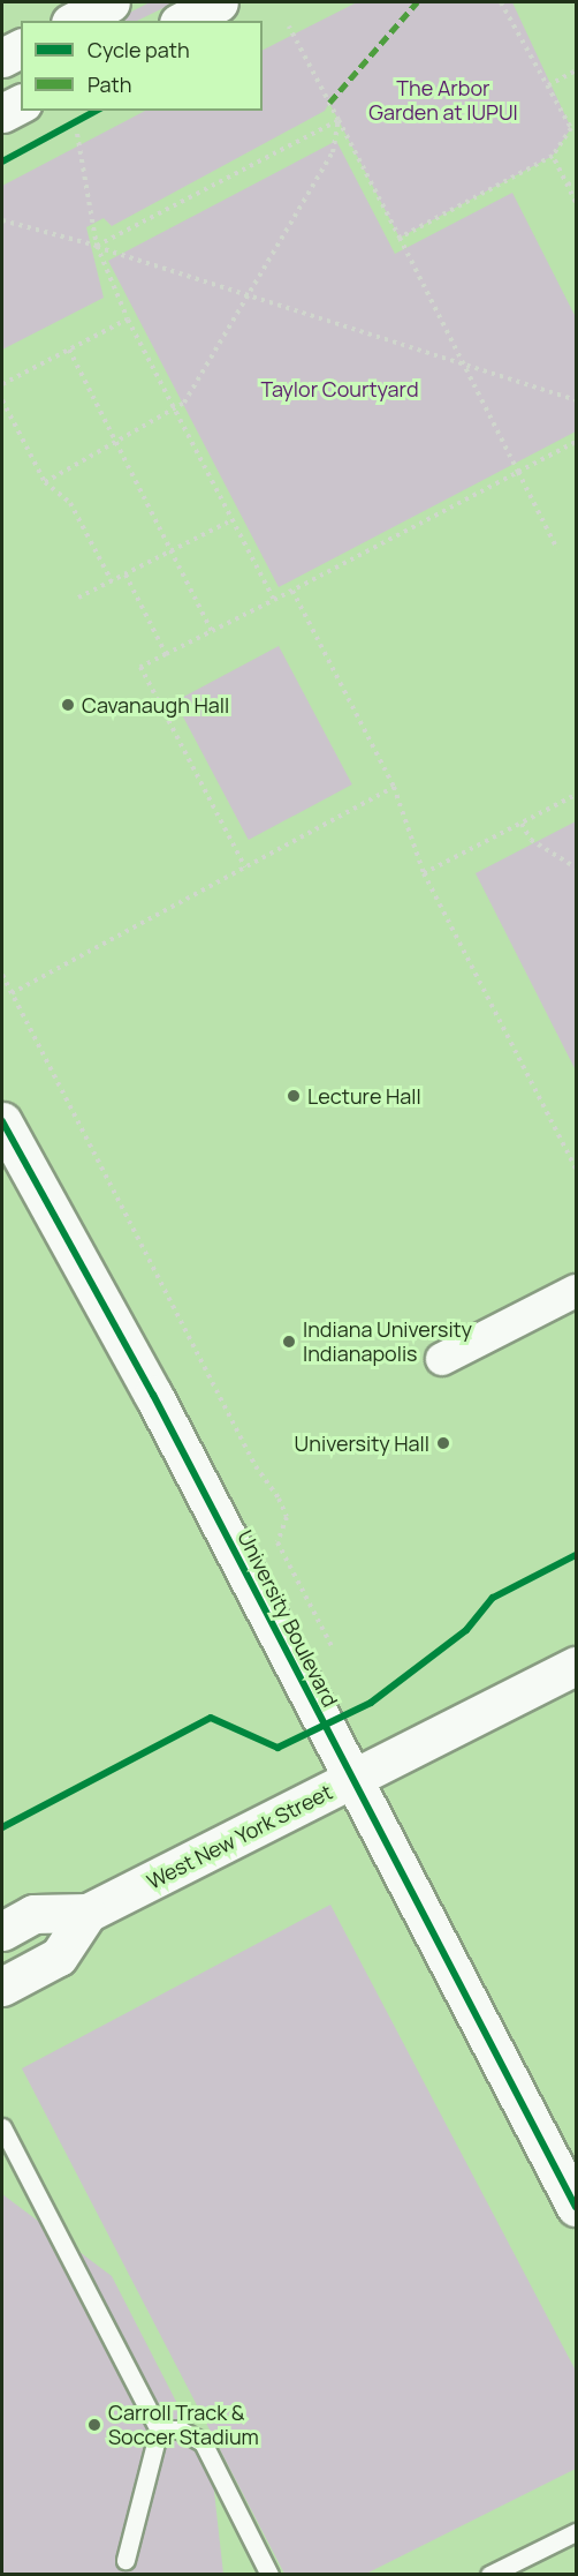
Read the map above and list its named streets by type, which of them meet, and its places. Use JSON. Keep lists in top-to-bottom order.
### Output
{
  "streets": {
    "street": ["University Boulevard", "West New York Street"]
  },
  "crossings": [
    ["University Boulevard", "West New York Street"]
  ],
  "parks": ["The Arbor Garden at IUPUI", "Taylor Courtyard"],
  "places": [
    "Cavanaugh Hall",
    "Lecture Hall",
    "Indiana University Indianapolis",
    "University Hall",
    "Carroll Track & Soccer Stadium"
  ],
  "legend": ["Cycle path", "Path"]
}
